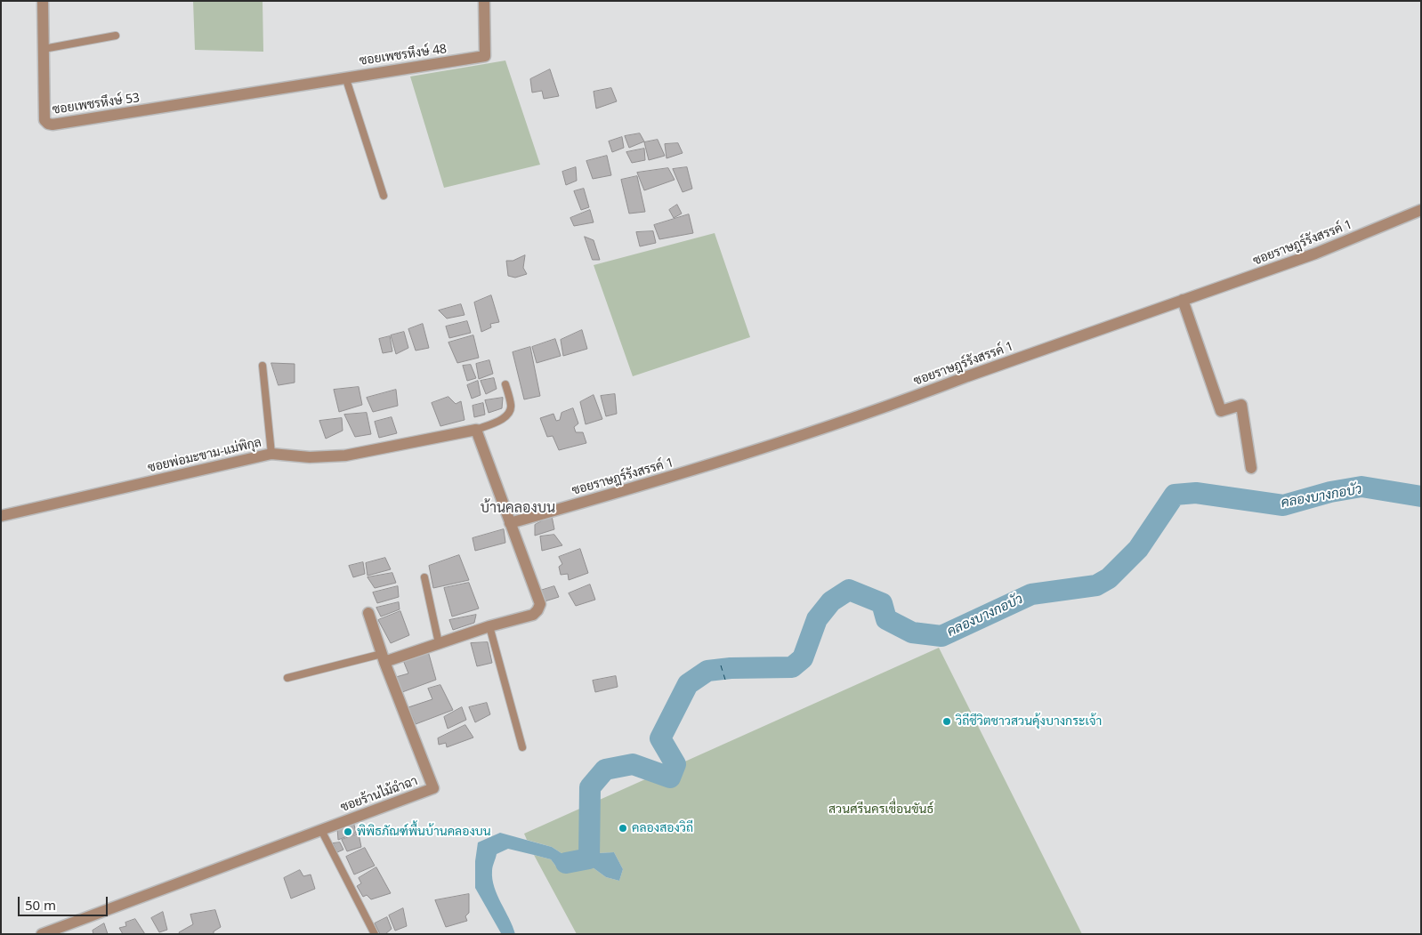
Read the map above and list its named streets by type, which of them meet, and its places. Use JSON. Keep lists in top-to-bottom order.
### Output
{
  "streets": {
    "street": [
      "ซอยเพชรหึงษ์ 48",
      "ซอยเพชรหึงษ์ 53",
      "ซอยราษฎร์รังสรรค์ 1",
      "ซอยพ่อมะขาม-แม่พิกุล",
      "ซอยร้านไม้ฉำฉา"
    ]
  },
  "crossings": [
    ["ซอยเพชรหึงษ์ 48", "ซอยเพชรหึงษ์ 53"]
  ],
  "districts": ["บ้านคลองบน"],
  "water": ["คลองบางกอบัว"],
  "parks": ["สวนศรีนครเขื่อนขันธ์"],
  "places": ["วิถีชีวิตชาวสวนคุ้งบางกระเจ้า", "คลองสองวิถี", "พิพิธภัณฑ์พื้นบ้านคลองบน"],
  "scale_bar": "50 m"
}
